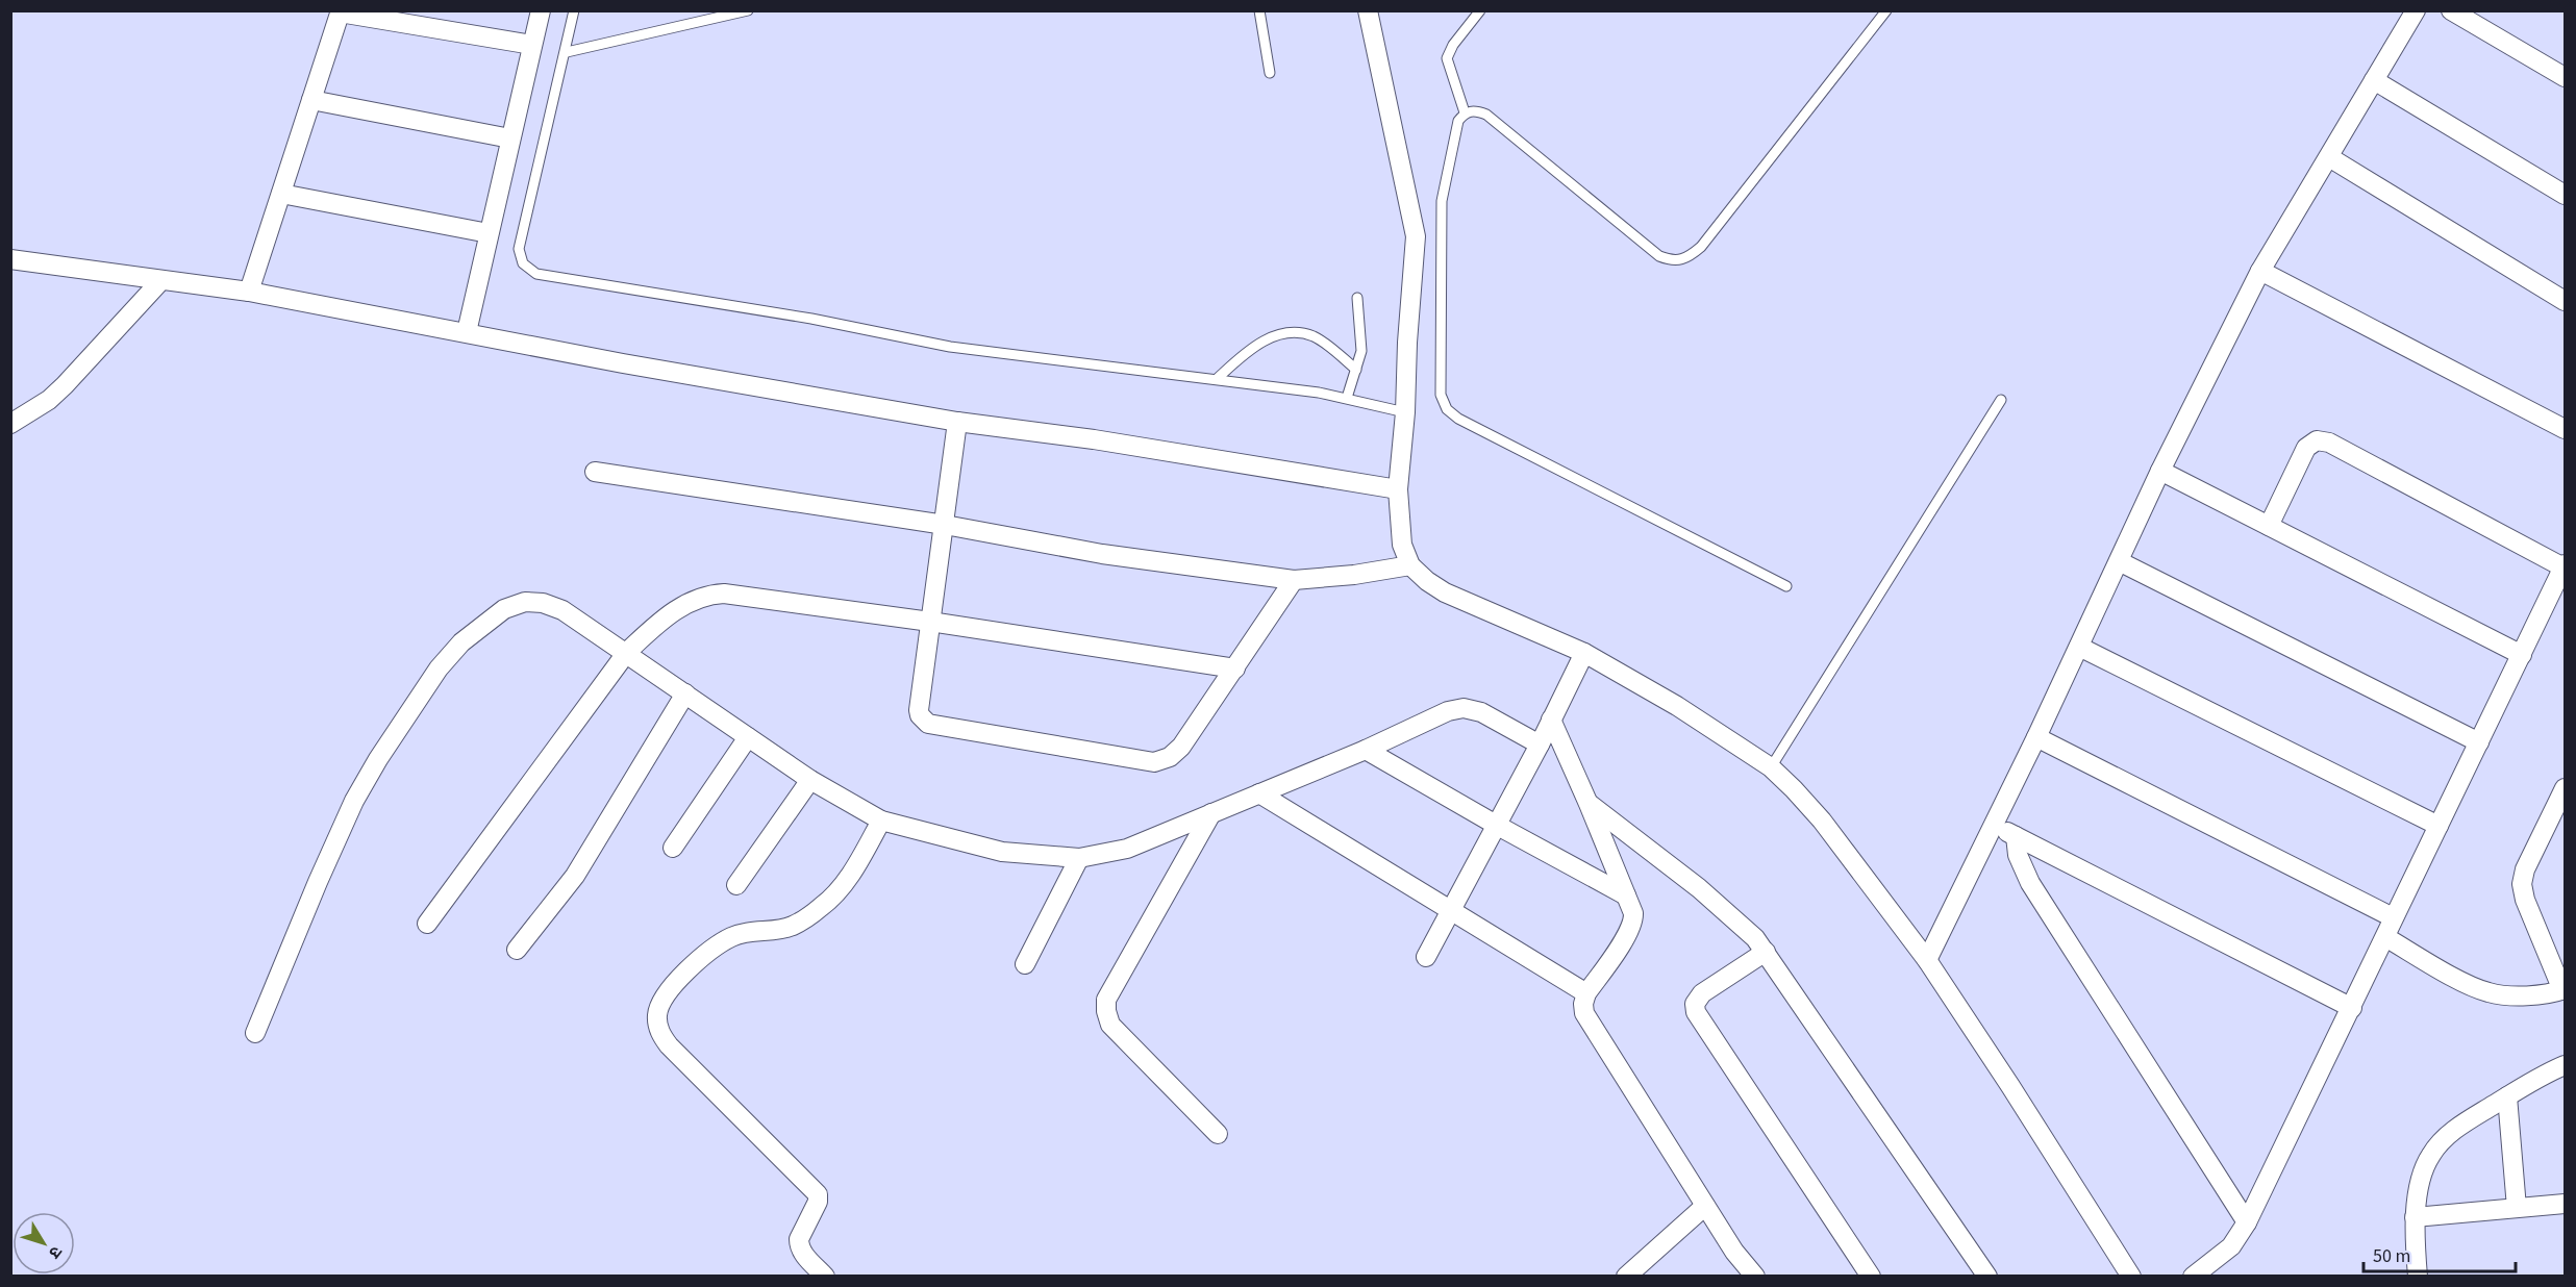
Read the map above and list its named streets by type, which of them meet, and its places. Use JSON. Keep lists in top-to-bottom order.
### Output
{
  "scale_bar": "50 m",
  "north": "bottom right"
}
